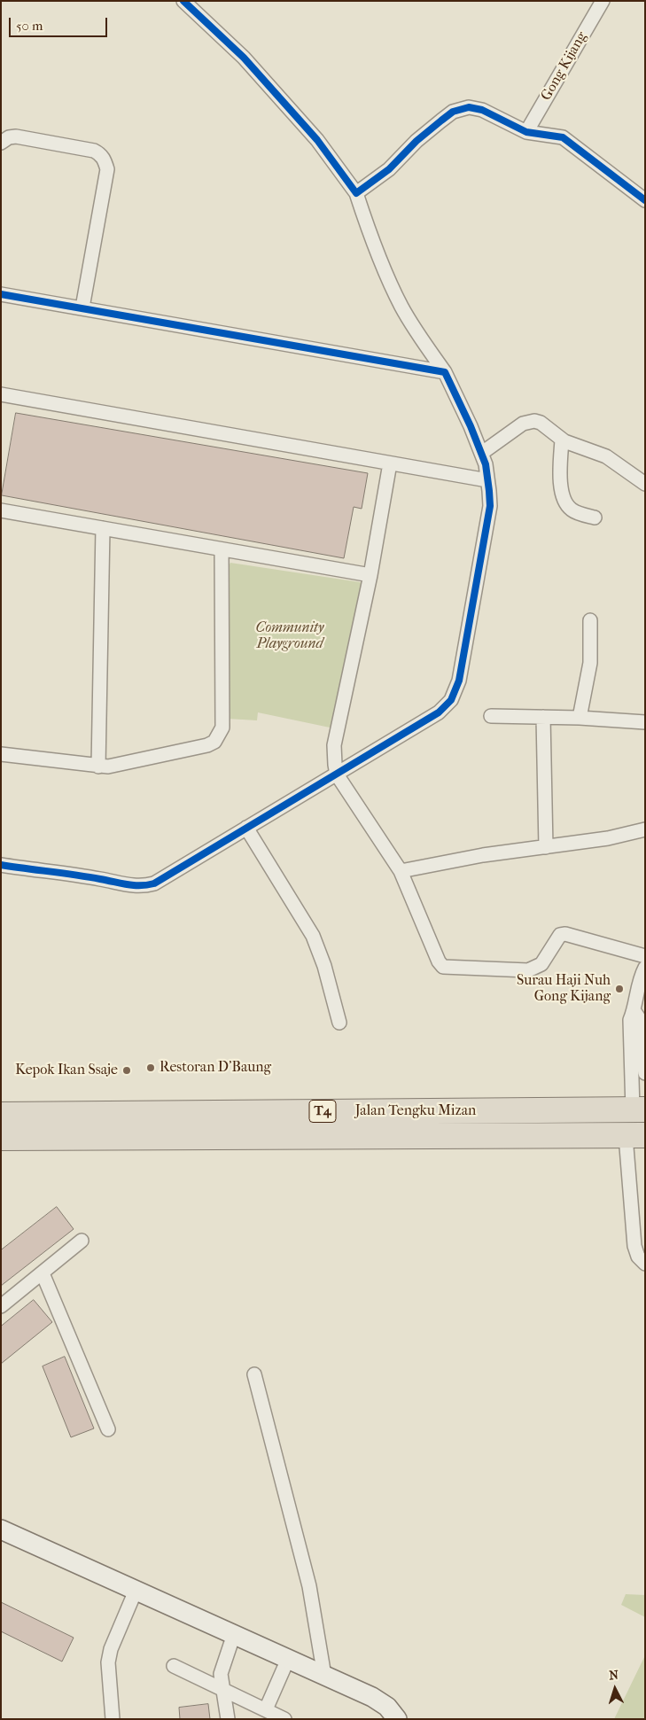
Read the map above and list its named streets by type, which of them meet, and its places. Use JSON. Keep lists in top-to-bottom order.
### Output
{
  "streets": {
    "highway": ["T4", "Jalan Tengku Mizan"],
    "street": ["Gong Kijang"]
  },
  "parks": ["Community Playground"],
  "places": ["Surau Haji Nuh Gong Kijang", "Restoran D'Baung", "Kepok Ikan Ssaje"],
  "scale_bar": "50 m",
  "north": "top"
}
